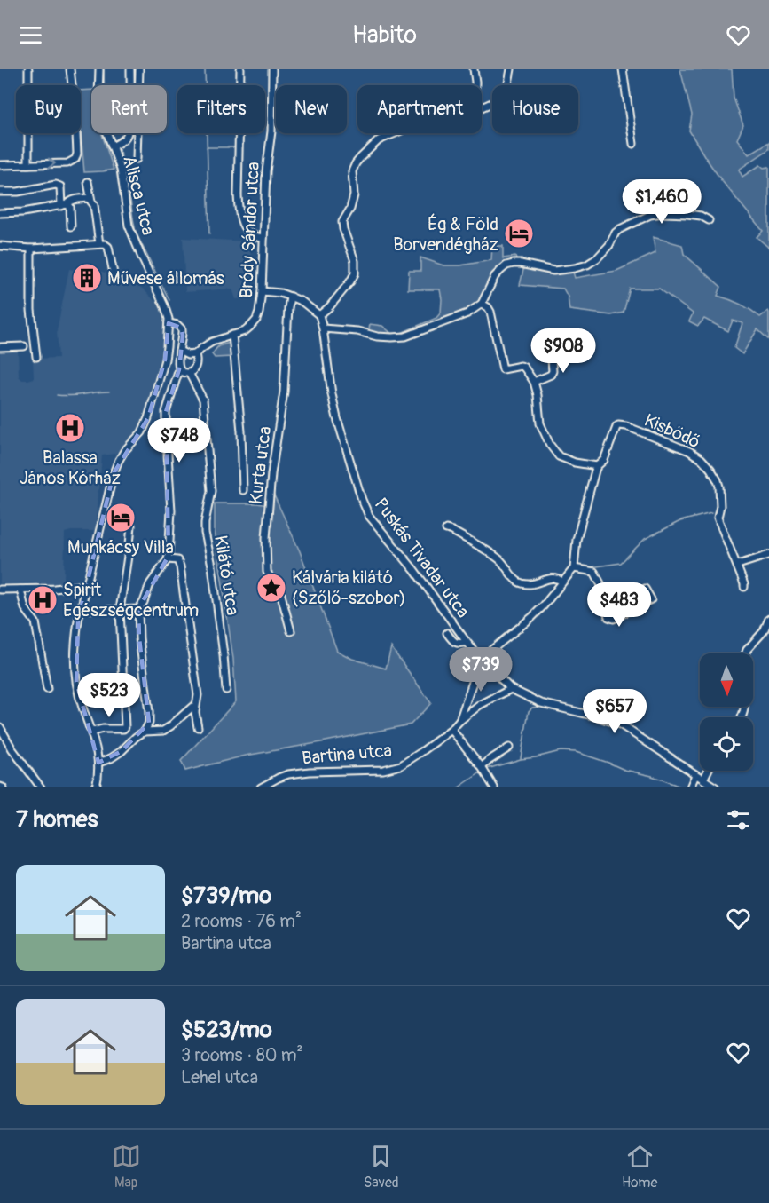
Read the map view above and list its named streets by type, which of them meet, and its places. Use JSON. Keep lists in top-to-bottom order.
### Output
{
  "streets": {
    "street": [
      "Alisca utca",
      "Bródy Sándor utca",
      "Kisbödő",
      "Kurta utca",
      "Puskás Tivadar utca",
      "Kilátó utca",
      "Bartina utca"
    ]
  },
  "crossings": [
    ["Puskás Tivadar utca", "Bartina utca"]
  ],
  "places": {
    "hotel": ["Ég & Föld Borvendégház", "Munkácsy Villa"],
    "building": ["Művese állomás"],
    "hospital": ["Balassa János Kórház", "Spirit Egészségcentrum"],
    "place": ["Kálvária kilátó (Szőlő-szobor)"]
  },
  "north": "bottom",
  "page": {
    "header": "Habito",
    "chip": [
      "Buy",
      "Rent",
      "Filters",
      "New",
      "Apartment",
      "House"
    ],
    "price": [
      "$1,460",
      "$908",
      "$748",
      "$483",
      "$739",
      "$523",
      "$657"
    ],
    "heading": "7 homes",
    "list": [
      {
        "name": "$739/mo",
        "note": "2 rooms · 76 m² · Bartina utca"
      },
      {
        "name": "$523/mo",
        "note": "3 rooms · 80 m² · Lehel utca"
      }
    ],
    "tabs": ["Map", "Saved", "Home"]
  }
}
